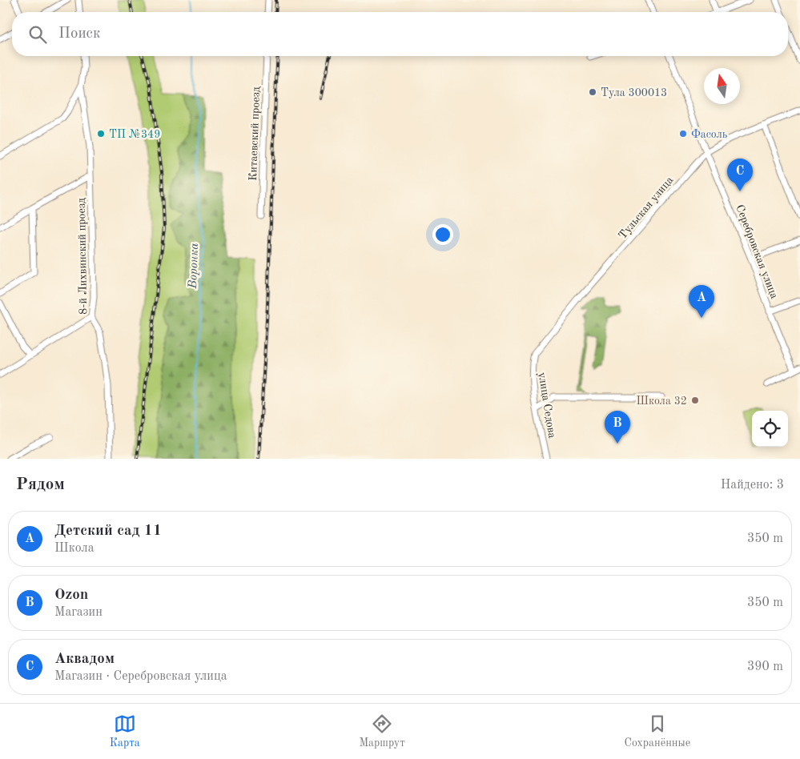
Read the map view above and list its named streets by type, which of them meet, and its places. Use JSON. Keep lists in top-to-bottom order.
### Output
{
  "streets": {
    "street": [
      "Китаевский проезд",
      "Тульская улица",
      "Серебровская улица",
      "8-й Лихвинский проезд",
      "улица Седова"
    ]
  },
  "crossings": [
    ["Тульская улица", "Серебровская улица"],
    ["Тульская улица", "улица Седова"]
  ],
  "water": ["Воронка"],
  "places": [
    "Тула 300013",
    "ТП №349",
    "Фасоль",
    "Школа 32"
  ],
  "north": "top",
  "page": {
    "search": "Поиск",
    "pins": ["C", "A", "B"],
    "heading": ["Рядом", "Найдено: 3"],
    "list": [
      {
        "mark": "A",
        "name": "Детский сад 11",
        "note": "Школа",
        "value": "350 m"
      },
      {
        "mark": "B",
        "name": "Ozon",
        "note": "Магазин",
        "value": "350 m"
      },
      {
        "mark": "C",
        "name": "Аквадом",
        "note": "Магазин · Серебровская улица",
        "value": "390 m"
      }
    ],
    "nav": ["Карта", "Маршрут", "Сохранённые"]
  }
}
